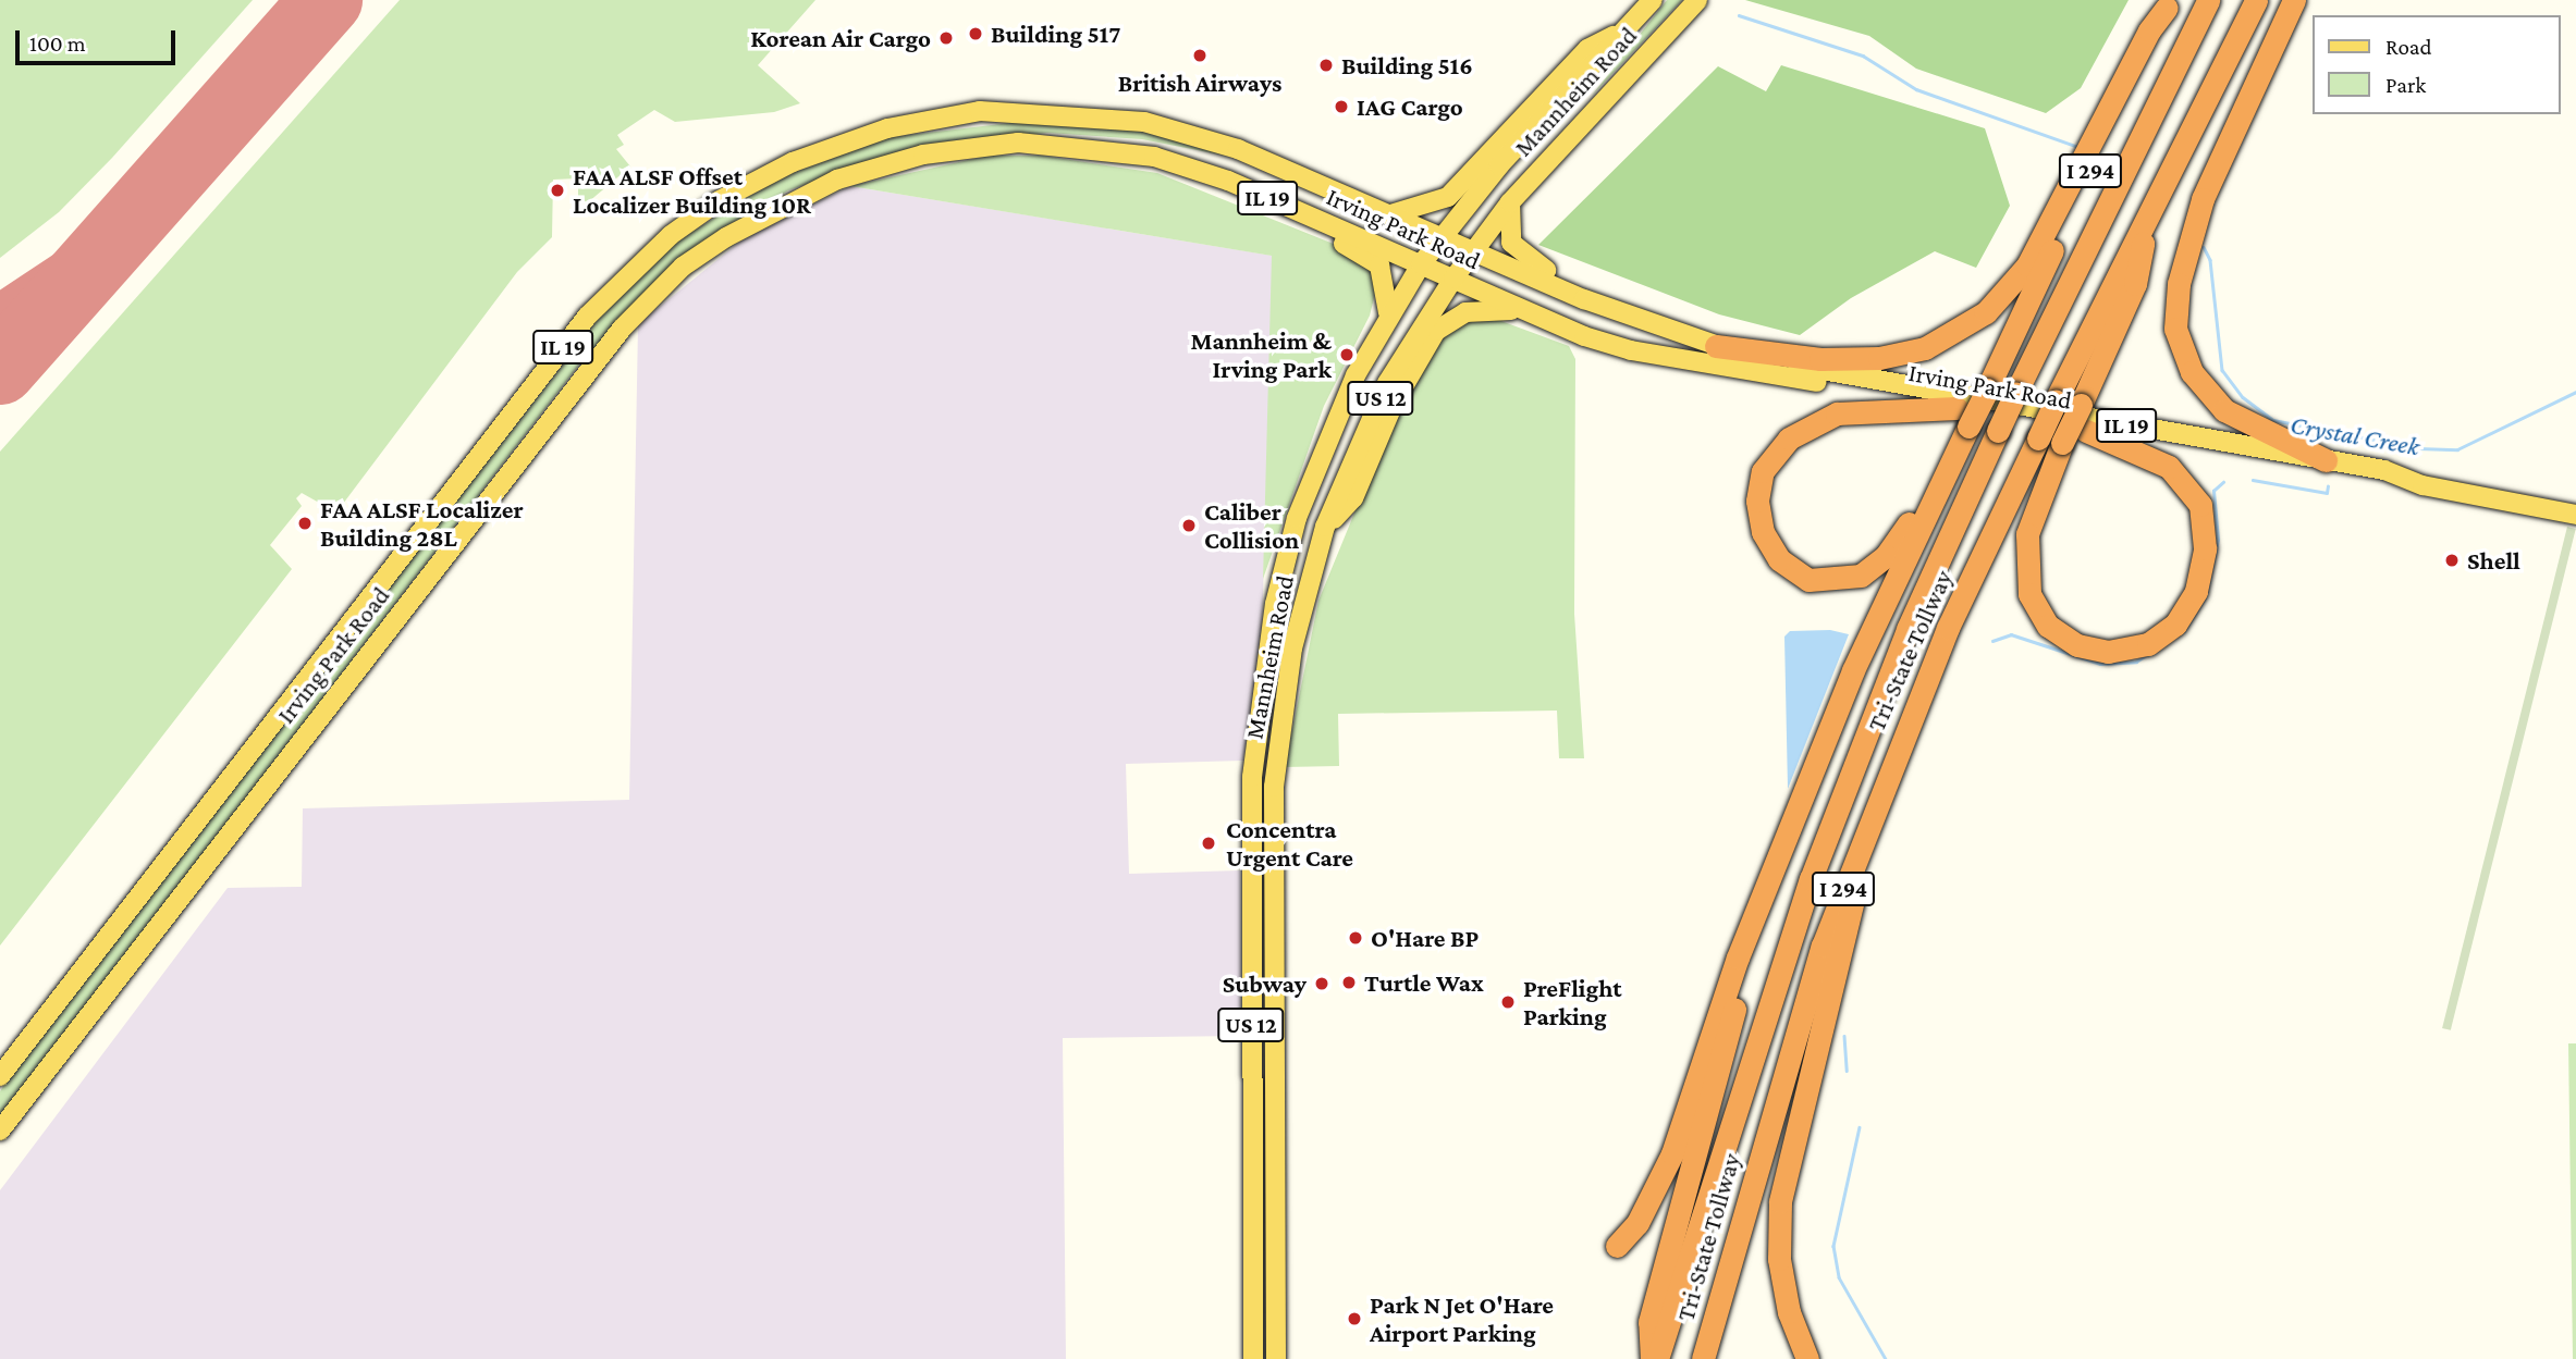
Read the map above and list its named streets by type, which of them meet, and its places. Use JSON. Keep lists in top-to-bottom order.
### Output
{
  "streets": {
    "highway": ["I 294", "Tri-State Tollway"],
    "main road": [
      "Mannheim Road",
      "IL 19",
      "Irving Park Road",
      "US 12"
    ]
  },
  "crossings": [
    ["Mannheim Road", "Irving Park Road"],
    ["I 294", "Irving Park Road"],
    ["I 294", "Tri-State Tollway"]
  ],
  "water": ["Crystal Creek"],
  "places": [
    "Building 517",
    "Korean Air Cargo",
    "British Airways",
    "Building 516",
    "IAG Cargo",
    "FAA ALSF Offset Localizer Building 10R",
    "Mannheim & Irving Park",
    "FAA ALSF Localizer Building 28L",
    "Caliber Collision",
    "Shell",
    "Concentra Urgent Care",
    "O'Hare BP",
    "Turtle Wax",
    "Subway",
    "PreFlight Parking",
    "Park N Jet O'Hare Airport Parking"
  ],
  "legend": ["Road", "Park"],
  "scale_bar": "100 m"
}
